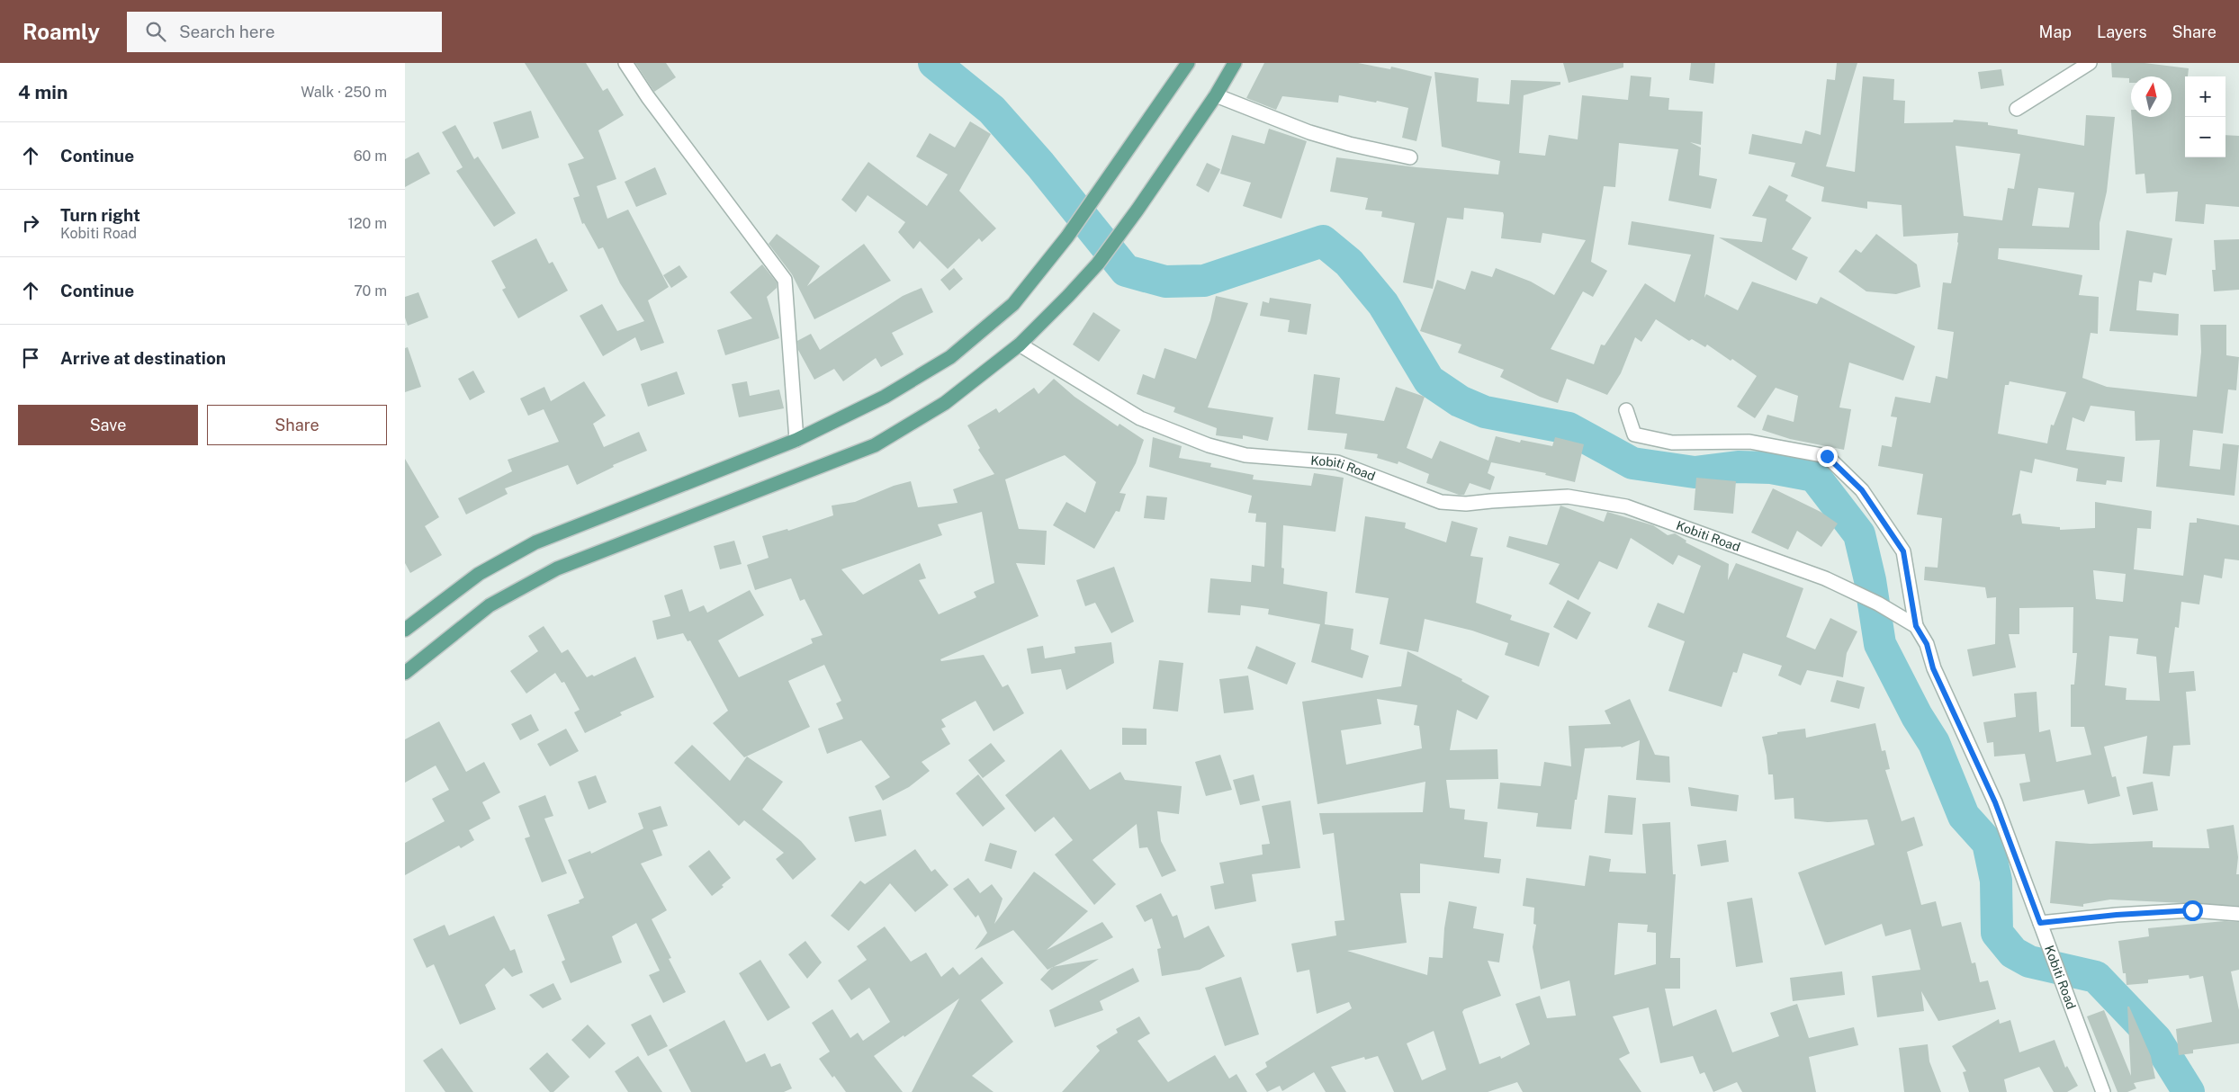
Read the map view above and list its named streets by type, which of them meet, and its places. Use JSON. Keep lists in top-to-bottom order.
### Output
{
  "streets": {
    "street": ["Kobiti Road"]
  },
  "north": "top",
  "page": {
    "header": "Roamly",
    "search": "Search here",
    "nav": ["Map", "Layers", "Share"],
    "heading": ["4 min", "Walk · 250 m"],
    "map_buttons": ["+", "−"],
    "list": [
      ["Continue", "60 m"],
      ["Turn right", "Kobiti Road", "120 m"],
      ["Continue", "70 m"],
      "Arrive at destination"
    ],
    "buttons": ["Save", "Share"]
  }
}
